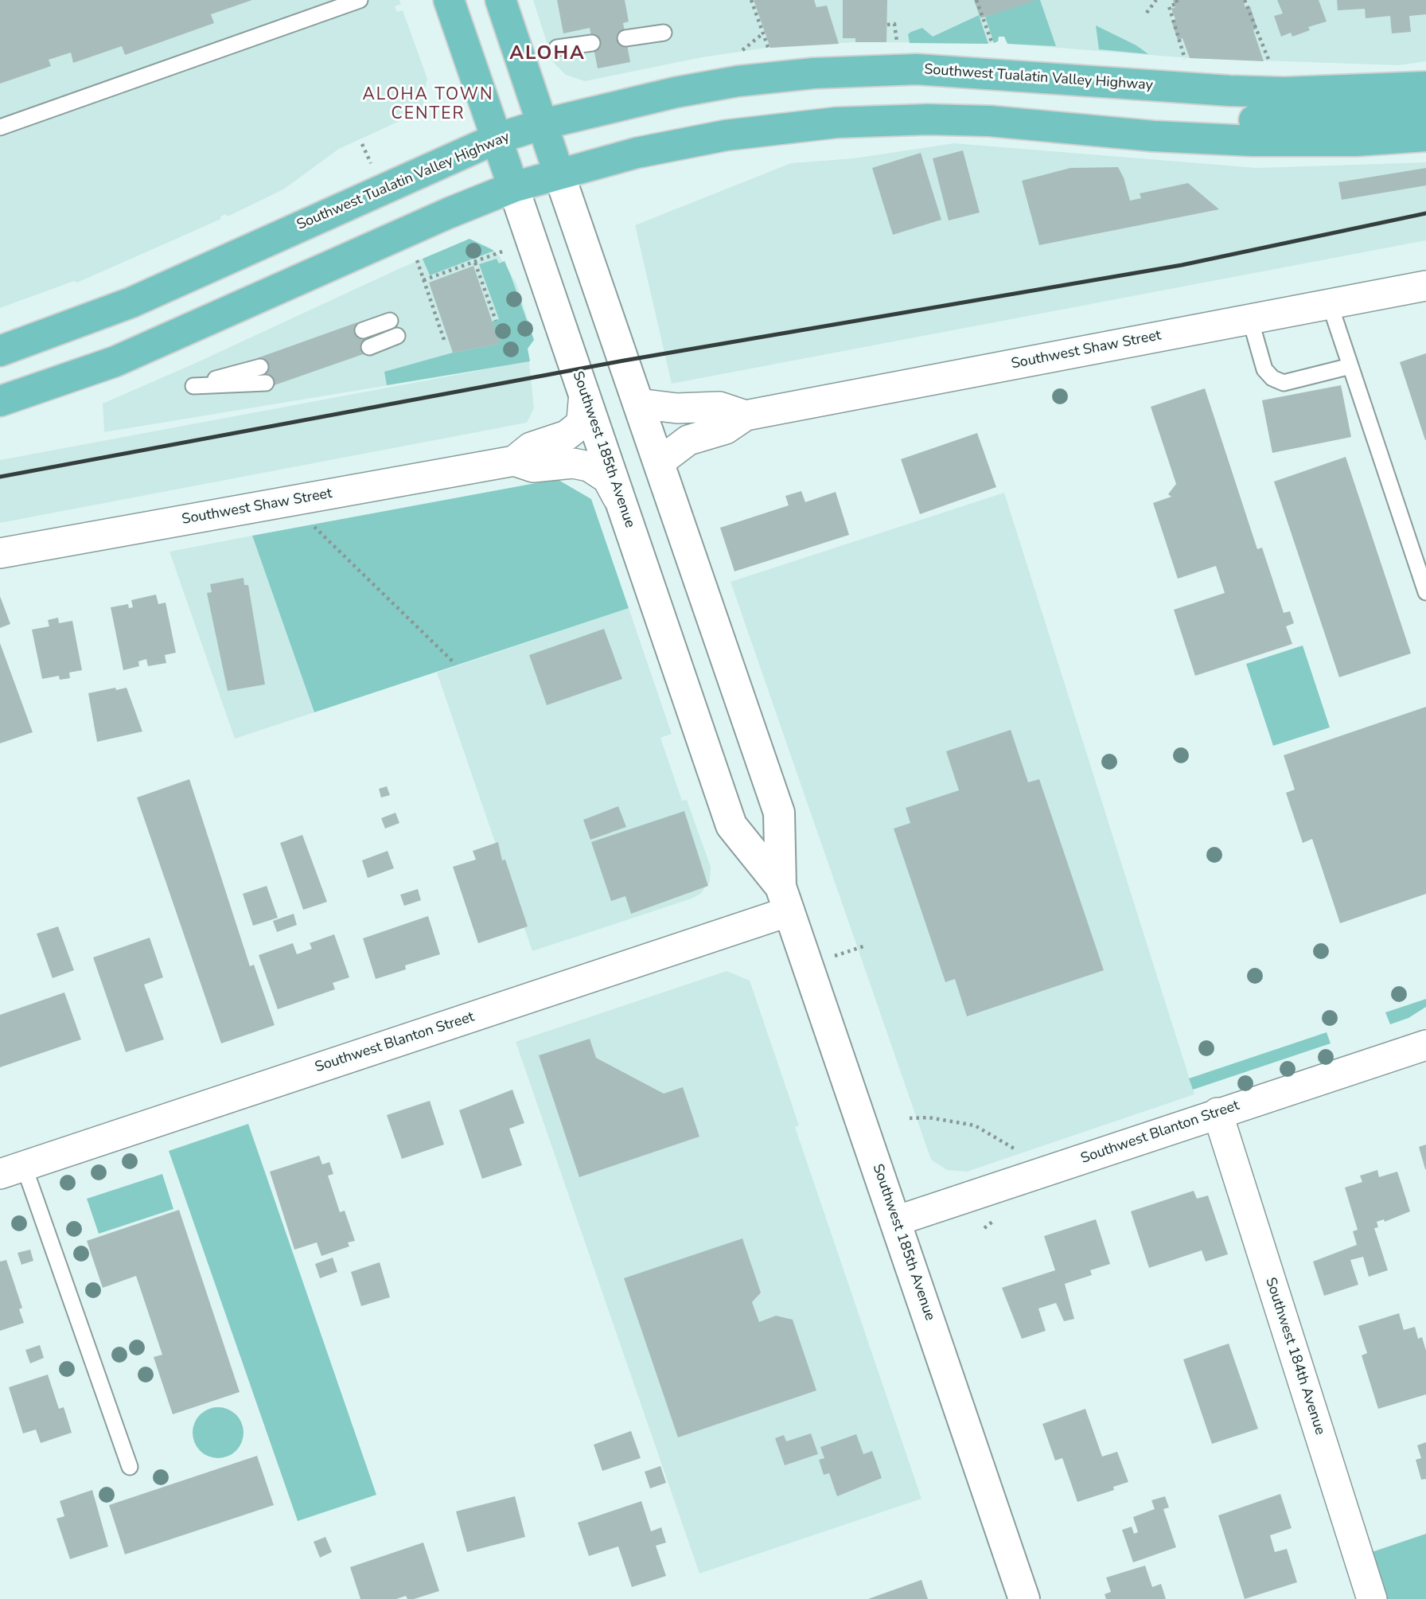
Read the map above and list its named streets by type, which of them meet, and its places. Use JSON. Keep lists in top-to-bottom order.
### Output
{
  "streets": {
    "main road": ["Southwest Tualatin Valley Highway", "Southwest 185th Avenue"],
    "street": ["Southwest Shaw Street", "Southwest Blanton Street", "Southwest 184th Avenue"]
  },
  "crossings": [
    ["Southwest Tualatin Valley Highway", "Southwest 185th Avenue"],
    ["Southwest Shaw Street", "Southwest 185th Avenue"],
    ["Southwest 185th Avenue", "Southwest Blanton Street"],
    ["Southwest Blanton Street", "Southwest 184th Avenue"]
  ],
  "districts": ["ALOHA", "ALOHA TOWN CENTER"]
}
